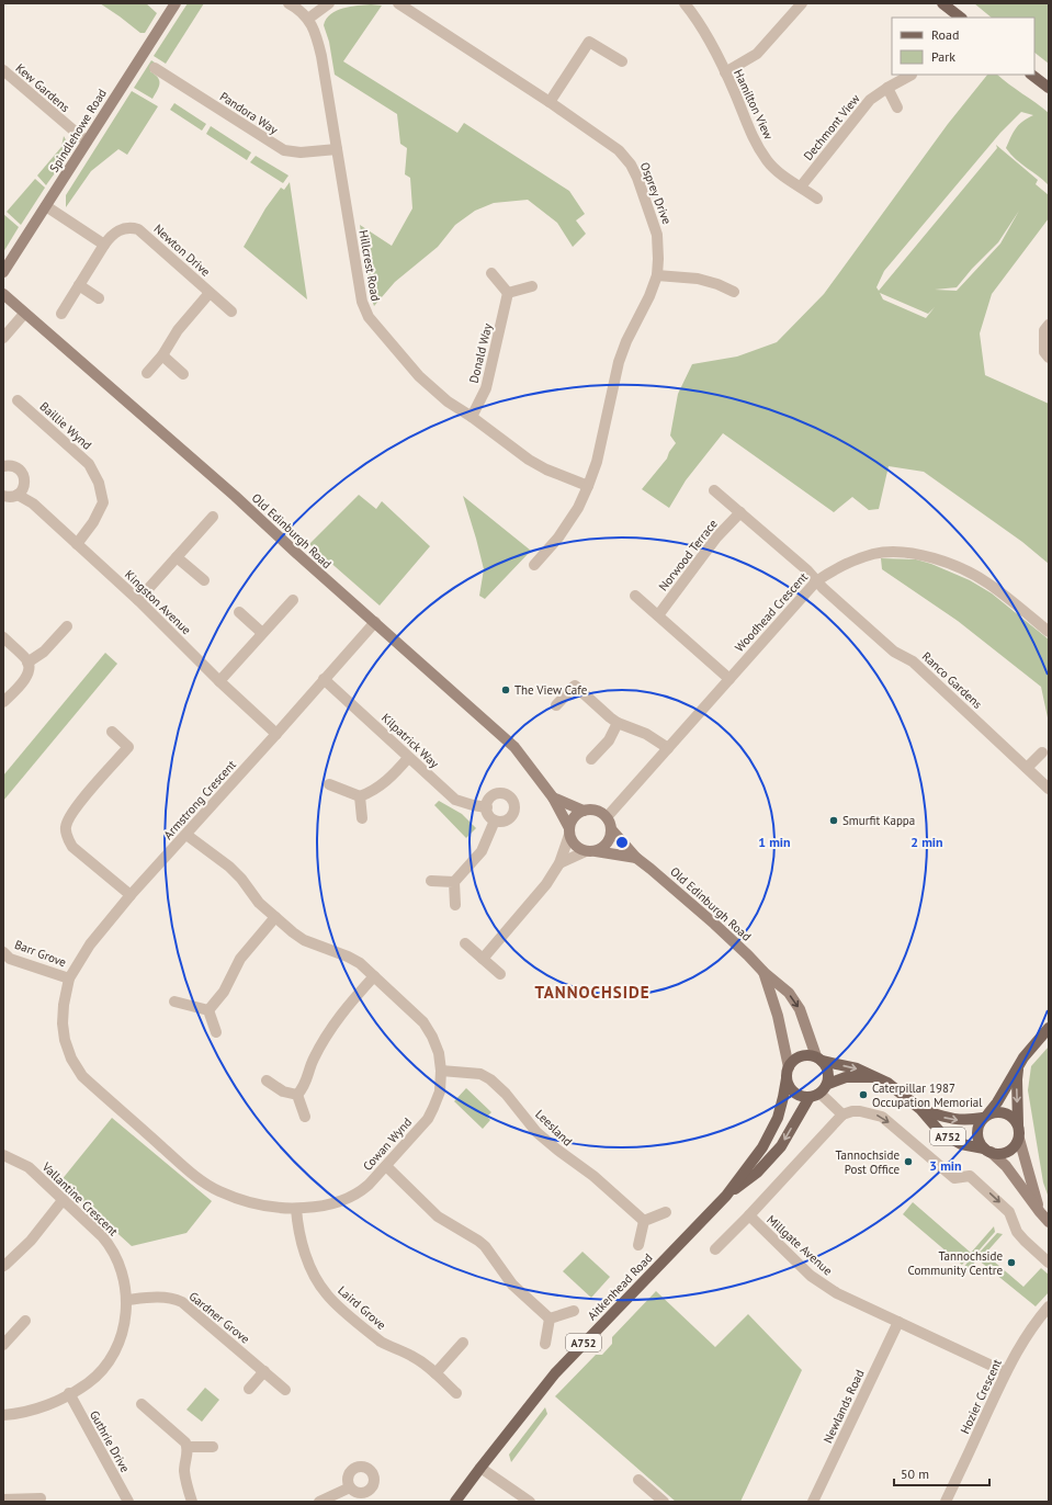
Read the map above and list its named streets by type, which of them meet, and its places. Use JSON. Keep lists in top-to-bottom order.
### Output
{
  "streets": {
    "main road": [
      "Spindlehowe Road",
      "Old Edinburgh Road",
      "A752",
      "Aitkenhead Road"
    ],
    "street": [
      "Kew Gardens",
      "Hamilton View",
      "Pandora Way",
      "Dechmont View",
      "Osprey Drive",
      "Newton Drive",
      "Hillcrest Road",
      "Donald Way",
      "Baillie Wynd",
      "Norwood Terrace",
      "Kingston Avenue",
      "Woodhead Crescent",
      "Ranco Gardens",
      "Kilpatrick Way",
      "Armstrong Crescent",
      "Barr Grove",
      "Leesland",
      "Cowan Wynd",
      "Vallantine Crescent",
      "Millgate Avenue",
      "Laird Grove",
      "Gardner Grove",
      "Hozier Crescent",
      "Newlands Road",
      "Guthrie Drive"
    ]
  },
  "crossings": [
    ["Kew Gardens", "Spindlehowe Road"],
    ["Hamilton View", "Dechmont View"],
    ["Pandora Way", "Hillcrest Road"],
    ["Osprey Drive", "Hillcrest Road"],
    ["Hillcrest Road", "Donald Way"],
    ["Baillie Wynd", "Kingston Avenue"],
    ["Old Edinburgh Road", "Woodhead Crescent"],
    ["Old Edinburgh Road", "Armstrong Crescent"],
    ["Old Edinburgh Road", "Aitkenhead Road"],
    ["Kingston Avenue", "Armstrong Crescent"],
    ["Woodhead Crescent", "Ranco Gardens"],
    ["Kilpatrick Way", "Armstrong Crescent"],
    ["Armstrong Crescent", "Barr Grove"],
    ["Armstrong Crescent", "Cowan Wynd"],
    ["Leesland", "Cowan Wynd"],
    ["Cowan Wynd", "Laird Grove"],
    ["Vallantine Crescent", "Gardner Grove"],
    ["Vallantine Crescent", "Guthrie Drive"],
    ["Millgate Avenue", "Hozier Crescent"],
    ["Millgate Avenue", "Newlands Road"]
  ],
  "districts": ["TANNOCHSIDE"],
  "places": [
    "The View Cafe",
    "Smurfit Kappa",
    "Caterpillar 1987 Occupation Memorial",
    "Tannochside Post Office",
    "Tannochside Community Centre"
  ],
  "legend": ["Road", "Park"],
  "scale_bar": "50 m",
  "rings": ["1 min", "2 min", "3 min"]
}
